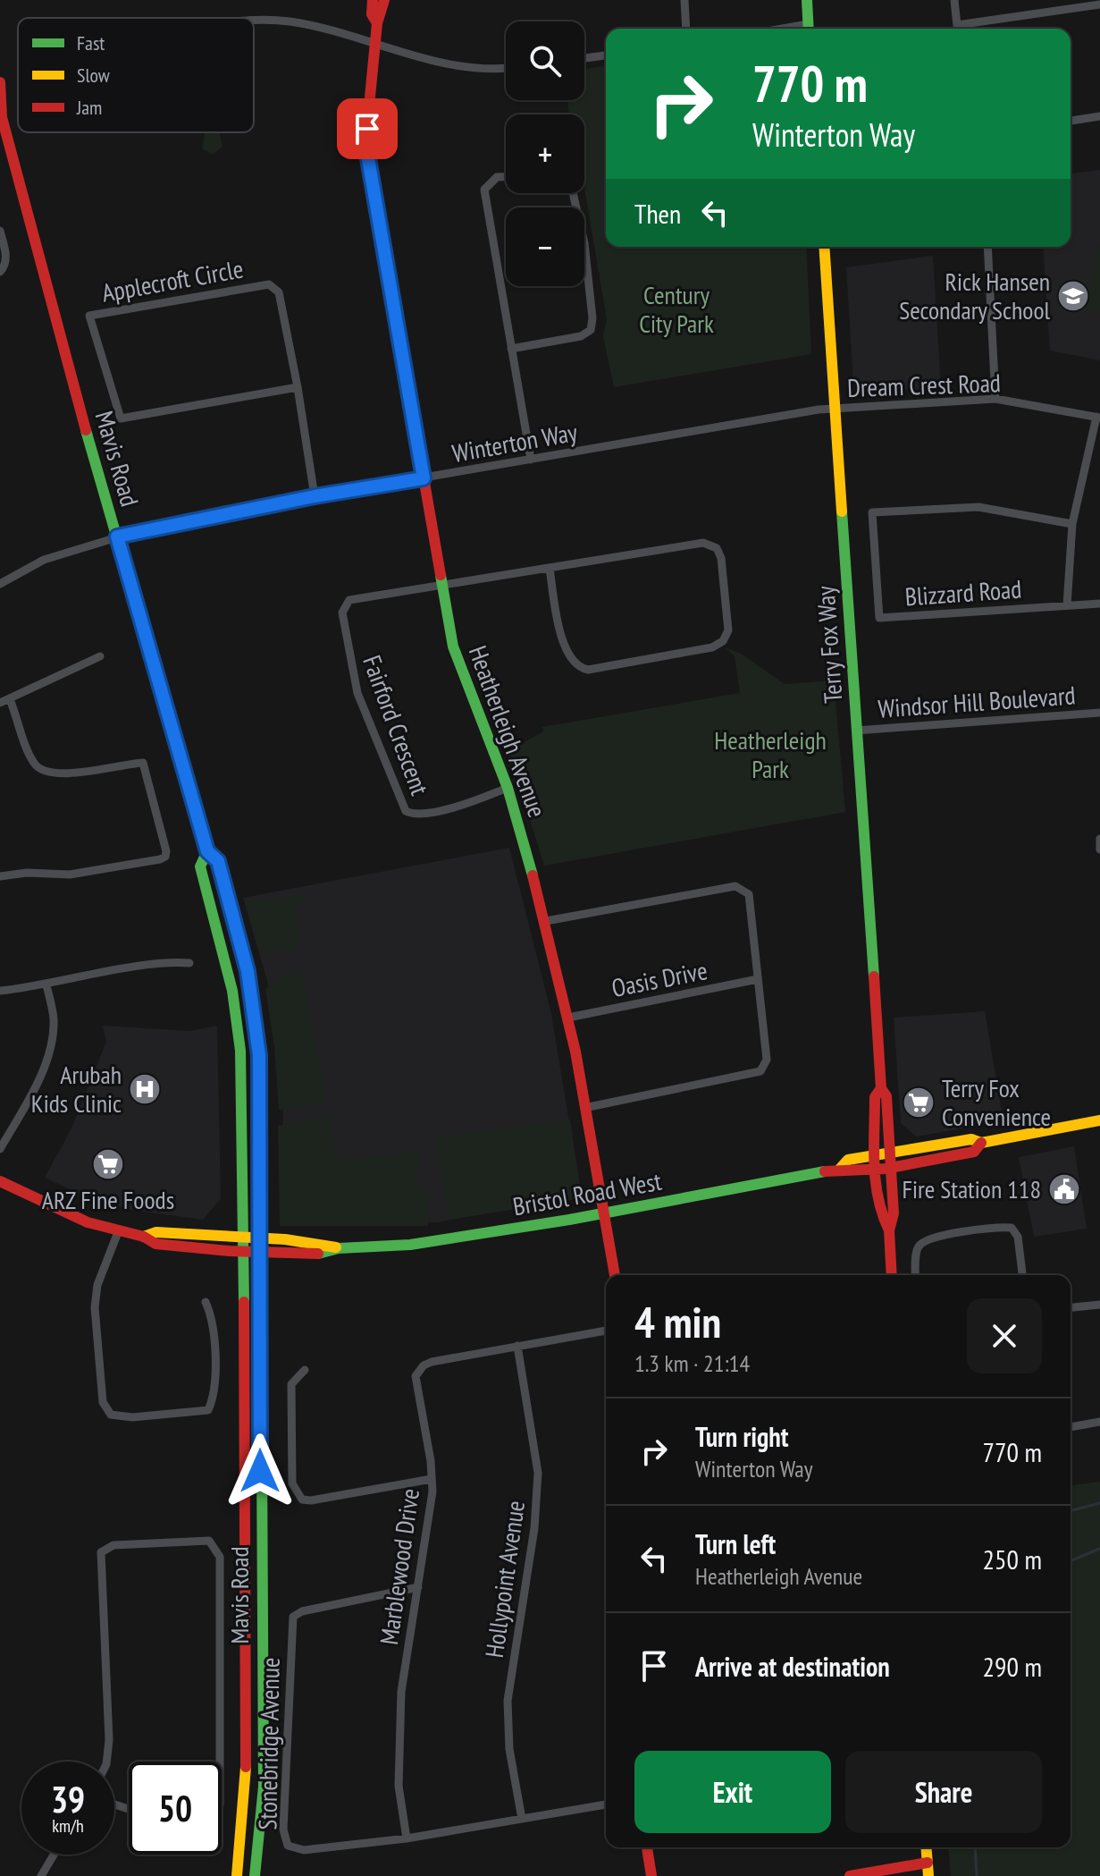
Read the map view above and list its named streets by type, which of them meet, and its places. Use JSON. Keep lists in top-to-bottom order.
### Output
{
  "streets": {
    "street": [
      "Applecroft Circle",
      "Dream Crest Road",
      "Winterton Way",
      "Mavis Road",
      "Blizzard Road",
      "Terry Fox Way",
      "Windsor Hill Boulevard",
      "Fairford Crescent",
      "Heatherleigh Avenue",
      "Oasis Drive",
      "Bristol Road West",
      "Marblewood Drive",
      "Hollypoint Avenue",
      "Stonebridge Avenue"
    ]
  },
  "crossings": [
    ["Applecroft Circle", "Winterton Way"],
    ["Dream Crest Road", "Winterton Way"],
    ["Dream Crest Road", "Terry Fox Way"],
    ["Winterton Way", "Mavis Road"],
    ["Winterton Way", "Terry Fox Way"],
    ["Winterton Way", "Heatherleigh Avenue"],
    ["Mavis Road", "Bristol Road West"],
    ["Terry Fox Way", "Windsor Hill Boulevard"],
    ["Terry Fox Way", "Bristol Road West"],
    ["Fairford Crescent", "Heatherleigh Avenue"],
    ["Heatherleigh Avenue", "Oasis Drive"],
    ["Heatherleigh Avenue", "Bristol Road West"],
    ["Marblewood Drive", "Hollypoint Avenue"],
    ["Marblewood Drive", "Stonebridge Avenue"],
    ["Hollypoint Avenue", "Stonebridge Avenue"]
  ],
  "parks": ["Century City Park", "Heatherleigh Park"],
  "places": {
    "school or university": ["Rick Hansen Secondary School"],
    "hospital": ["Arubah Kids Clinic"],
    "supermarket": ["Terry Fox Convenience", "ARZ Fine Foods"],
    "public building": ["Fire Station 118"]
  },
  "legend": ["Fast", "Slow", "Jam"],
  "page": {
    "map_buttons": ["+", "−"],
    "turn": ["770 m", "Winterton Way"],
    "then": "Then",
    "heading": ["4 min", "1.3 km · 21:14"],
    "list": [
      {
        "name": "Turn right",
        "note": "Winterton Way",
        "value": "770 m"
      },
      {
        "name": "Turn left",
        "note": "Heatherleigh Avenue",
        "value": "250 m"
      },
      {
        "name": "Arrive at destination",
        "value": "290 m"
      }
    ],
    "buttons": ["Exit", "Share"],
    "speed": "39 km/h",
    "limit": "50"
  }
}
